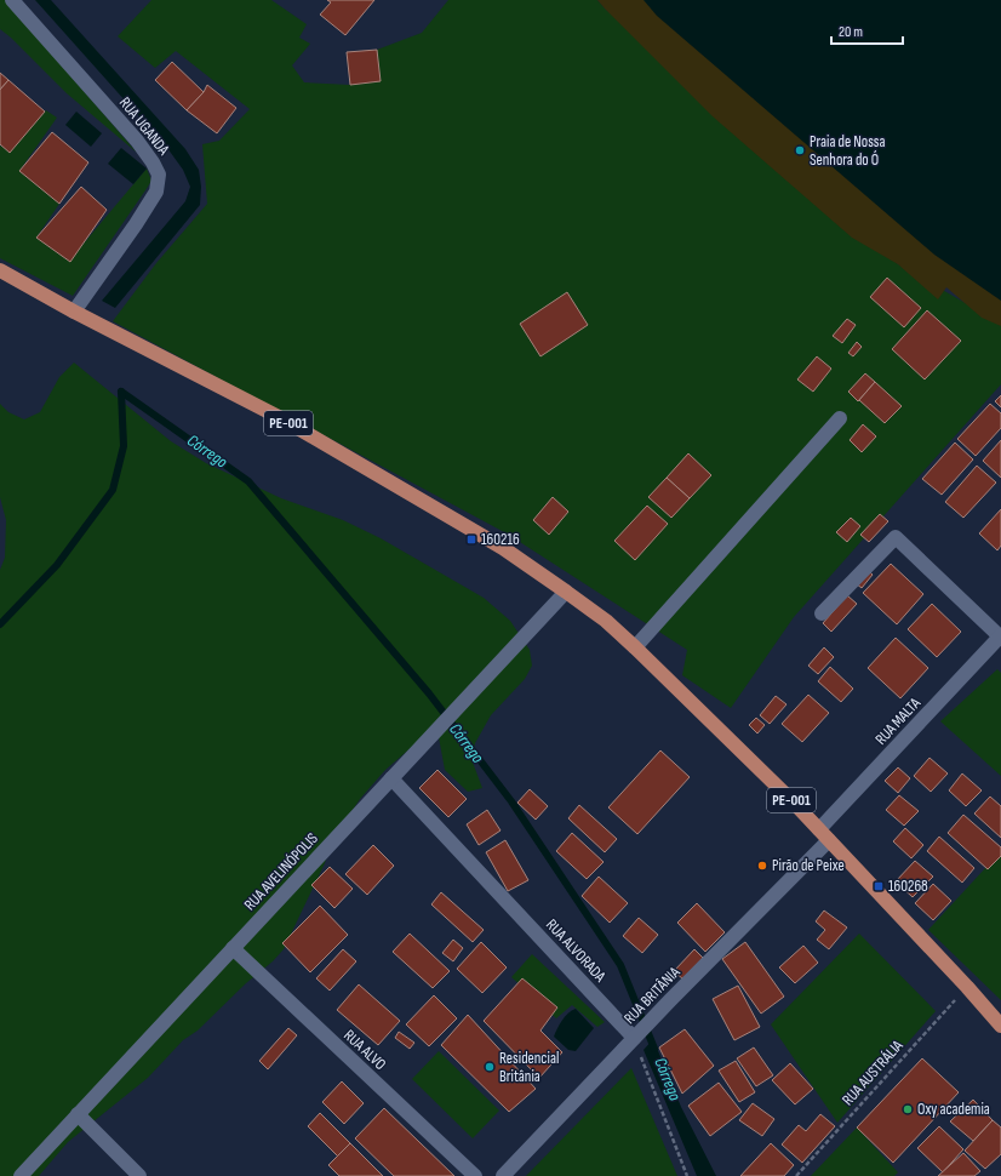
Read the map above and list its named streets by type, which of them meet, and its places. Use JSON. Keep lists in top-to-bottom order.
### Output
{
  "streets": {
    "main road": ["PE-001"],
    "street": [
      "RUA UGANDA",
      "RUA MALTA",
      "RUA AVELINÓPOLIS",
      "RUA ALVORADA",
      "RUA BRITÂNIA",
      "RUA ALVO"
    ],
    "path": ["RUA AUSTRÁLIA"]
  },
  "crossings": [
    ["RUA UGANDA", "PE-001"],
    ["PE-001", "RUA MALTA"],
    ["PE-001", "RUA AVELINÓPOLIS"],
    ["PE-001", "RUA BRITÂNIA"],
    ["PE-001", "RUA AUSTRÁLIA"],
    ["RUA MALTA", "RUA BRITÂNIA"],
    ["RUA AVELINÓPOLIS", "RUA ALVORADA"],
    ["RUA AVELINÓPOLIS", "RUA ALVO"],
    ["RUA ALVORADA", "RUA BRITÂNIA"]
  ],
  "water": ["Córrego"],
  "places": {
    "other": [
      "Praia de Nossa Senhora do Ó",
      "Pirão de Peixe",
      "Residencial Britânia",
      "Oxy academia"
    ],
    "transit": ["160216", "160268"]
  },
  "scale_bar": "20 m"
}
